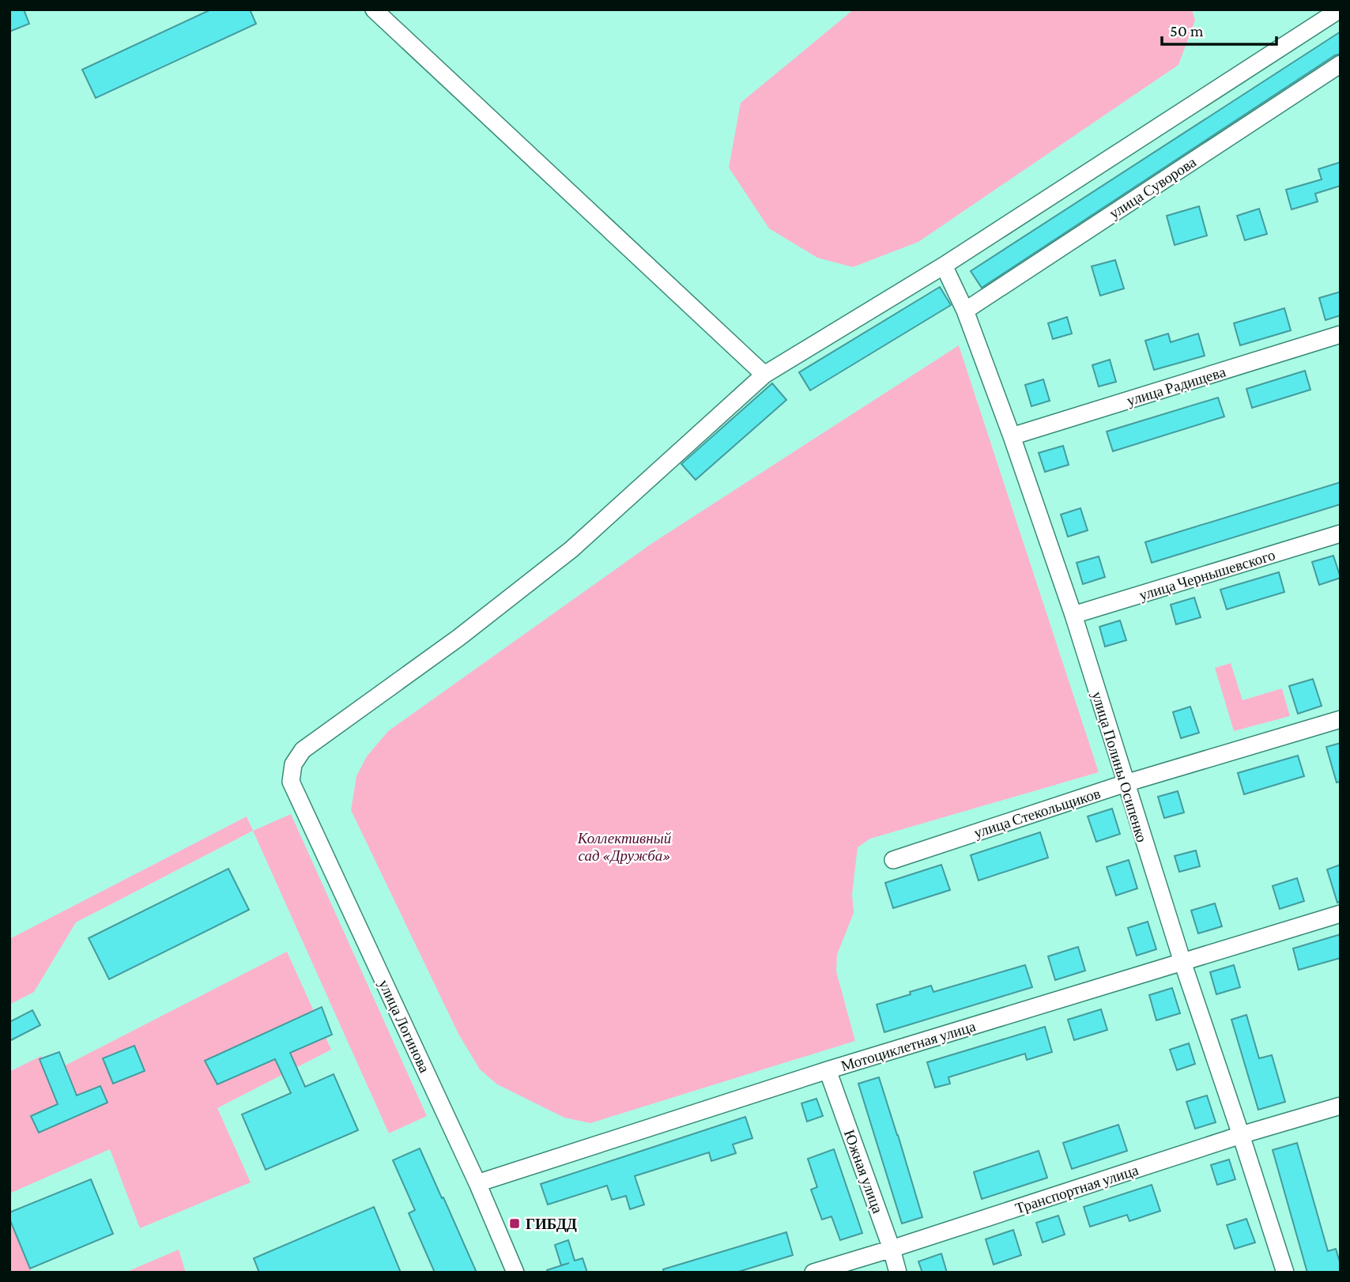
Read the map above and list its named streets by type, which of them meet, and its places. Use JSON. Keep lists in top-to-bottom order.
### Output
{
  "streets": {
    "street": [
      "улица Суворова",
      "улица Радищева",
      "улица Чернышевского",
      "улица Полины Осипенко",
      "улица Стекольщиков",
      "улица Логинова",
      "Мотоциклетная улица",
      "Южная улица",
      "Транспортная улица"
    ]
  },
  "crossings": [
    ["улица Суворова", "улица Полины Осипенко"],
    ["улица Радищева", "улица Полины Осипенко"],
    ["улица Чернышевского", "улица Полины Осипенко"],
    ["улица Полины Осипенко", "улица Стекольщиков"],
    ["улица Полины Осипенко", "Мотоциклетная улица"],
    ["улица Полины Осипенко", "Транспортная улица"],
    ["улица Логинова", "Мотоциклетная улица"],
    ["Мотоциклетная улица", "Южная улица"],
    ["Южная улица", "Транспортная улица"]
  ],
  "parks": ["Коллективный сад «Дружба»"],
  "places": {
    "transit": ["ГИБДД"]
  },
  "scale_bar": "50 m"
}
